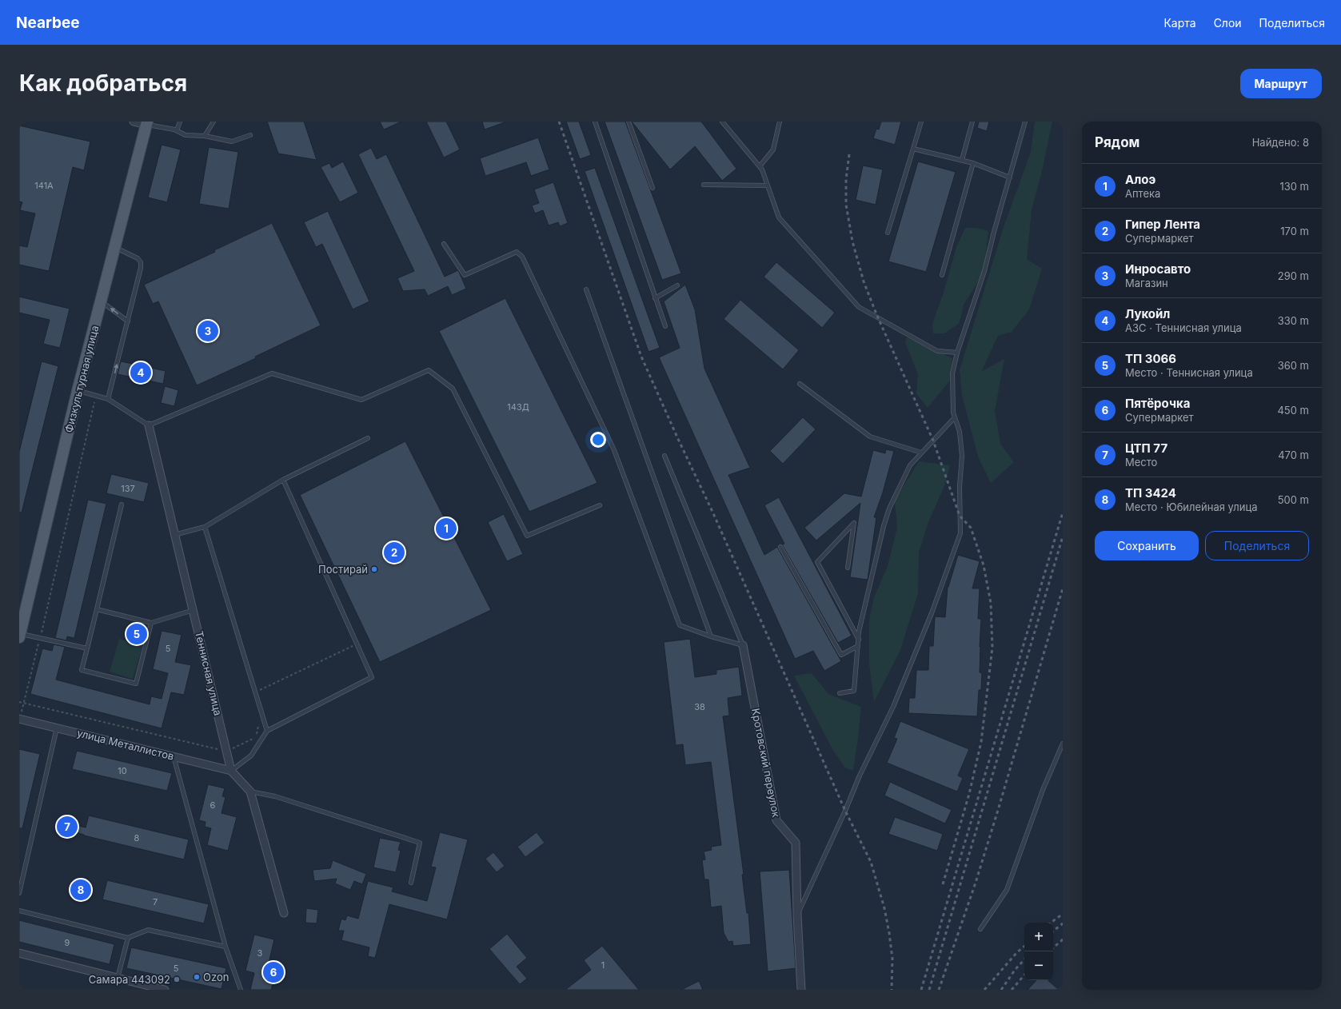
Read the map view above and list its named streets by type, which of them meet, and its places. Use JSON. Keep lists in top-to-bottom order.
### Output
{
  "streets": {
    "main road": ["Физкультурная улица"],
    "street": ["Теннисная улица", "улица Металлистов", "Кротовский переулок"]
  },
  "crossings": [
    ["Теннисная улица", "улица Металлистов"]
  ],
  "places": ["Постирай", "Ozon", "Самара 443092"],
  "house_numbers": [
    "141А",
    "143Д",
    "137",
    "5",
    "38",
    "10",
    "6",
    "8",
    "7",
    "9",
    "3",
    "1",
    "5"
  ],
  "page": {
    "header": "Nearbee",
    "nav": ["Карта", "Слои", "Поделиться"],
    "buttons": [
      "Маршрут",
      ["Сохранить", "Поделиться"]
    ],
    "title": "Как добраться",
    "heading": ["Рядом", "Найдено: 8"],
    "list": [
      {
        "mark": "1",
        "name": "Алоэ",
        "note": "Аптека",
        "value": "130 m"
      },
      {
        "mark": "2",
        "name": "Гипер Лента",
        "note": "Супермаркет",
        "value": "170 m"
      },
      {
        "mark": "3",
        "name": "Инросавто",
        "note": "Магазин",
        "value": "290 m"
      },
      {
        "mark": "4",
        "name": "Лукойл",
        "note": "АЗС · Теннисная улица",
        "value": "330 m"
      },
      {
        "mark": "5",
        "name": "ТП 3066",
        "note": "Место · Теннисная улица",
        "value": "360 m"
      },
      {
        "mark": "6",
        "name": "Пятёрочка",
        "note": "Супермаркет",
        "value": "450 m"
      },
      {
        "mark": "7",
        "name": "ЦТП 77",
        "note": "Место",
        "value": "470 m"
      },
      {
        "mark": "8",
        "name": "ТП 3424",
        "note": "Место · Юбилейная улица",
        "value": "500 m"
      }
    ],
    "pins": [
      "3",
      "4",
      "1",
      "2",
      "5",
      "7",
      "8",
      "6"
    ],
    "map_buttons": ["+", "−"]
  }
}
